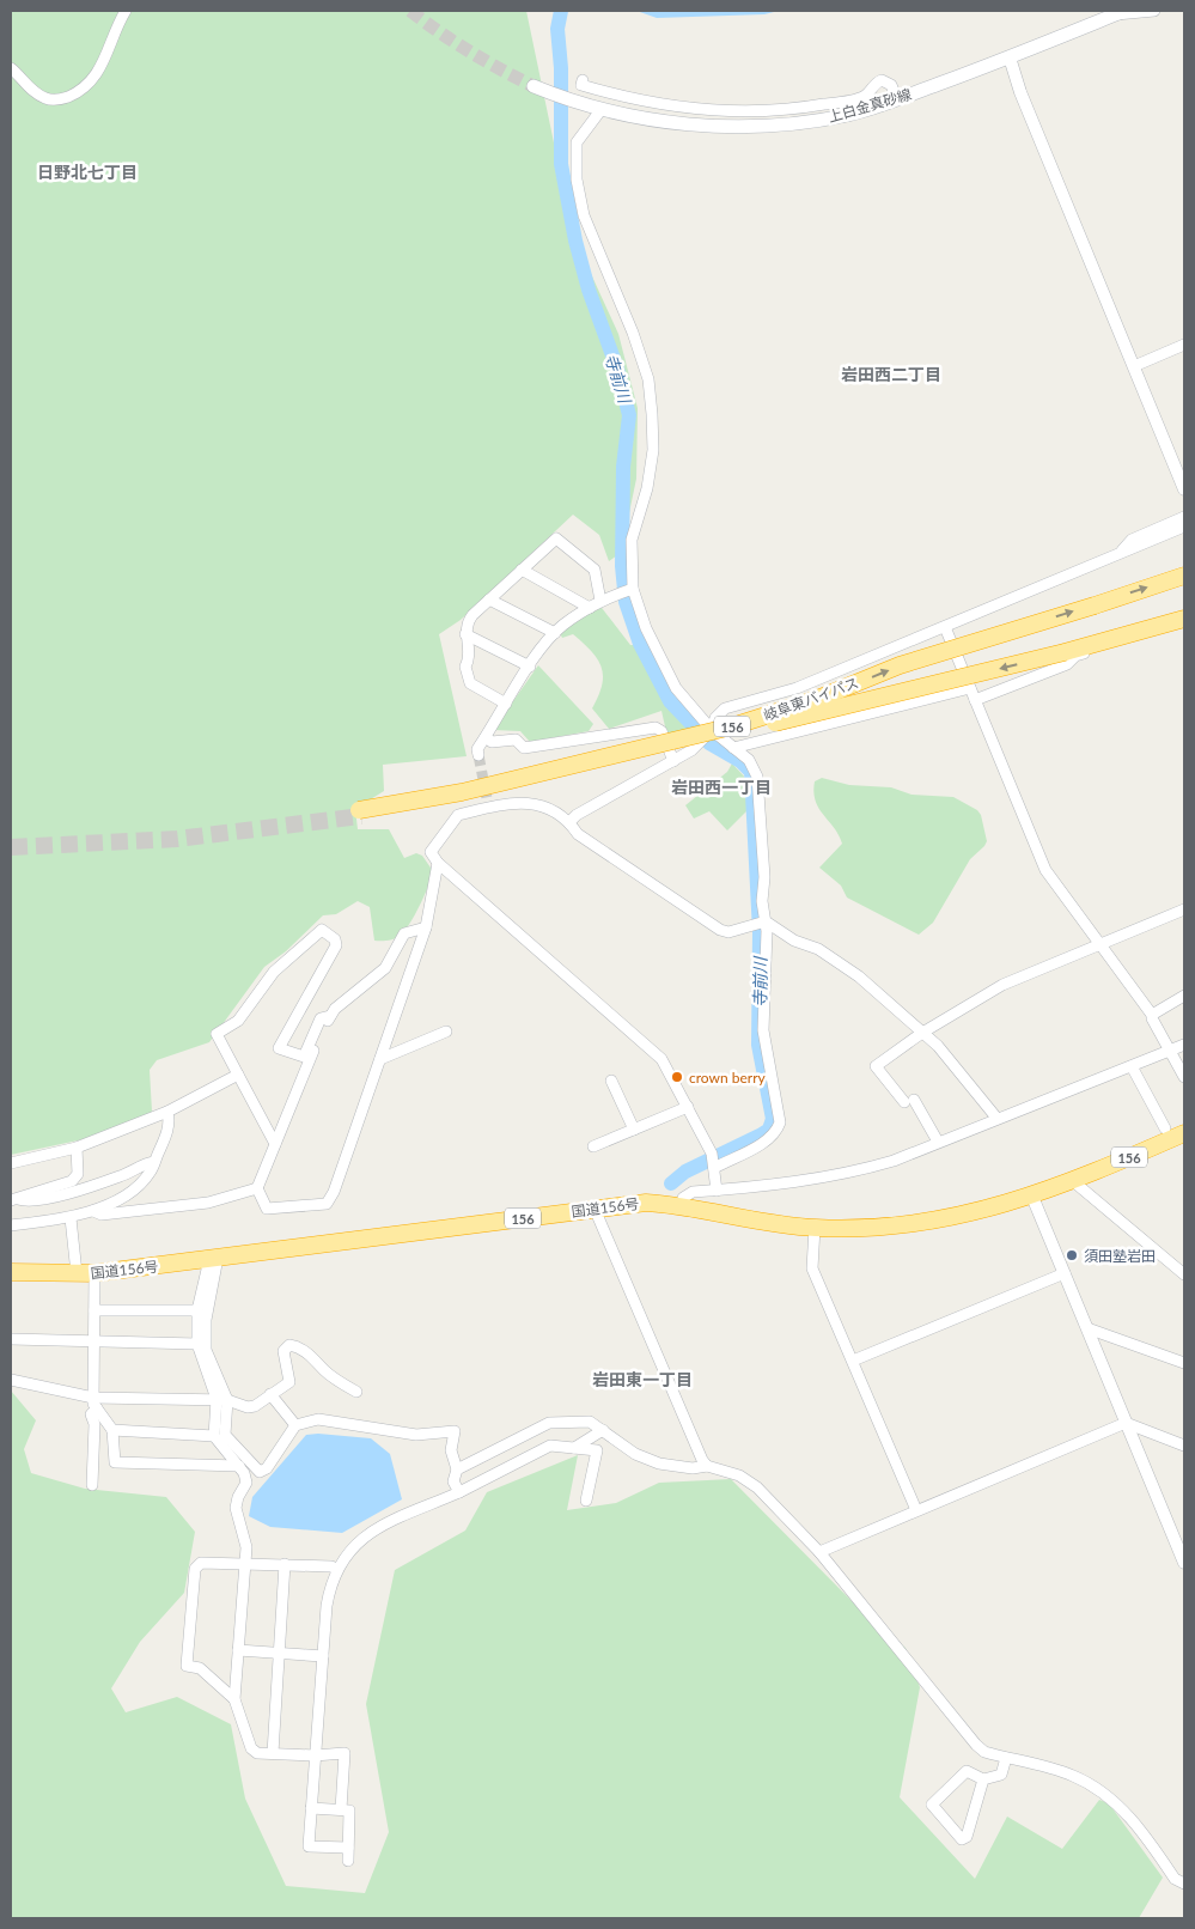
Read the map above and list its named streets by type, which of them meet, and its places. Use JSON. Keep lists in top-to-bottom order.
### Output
{
  "streets": {
    "highway": ["岐阜東バイパス", "156", "国道156号"],
    "main road": ["上白金真砂線"]
  },
  "districts": [
    "日野北七丁目",
    "岩田西二丁目",
    "岩田西一丁目",
    "岩田東一丁目"
  ],
  "water": ["寺前川"],
  "places": ["crown berry", "須田塾岩田"]
}
